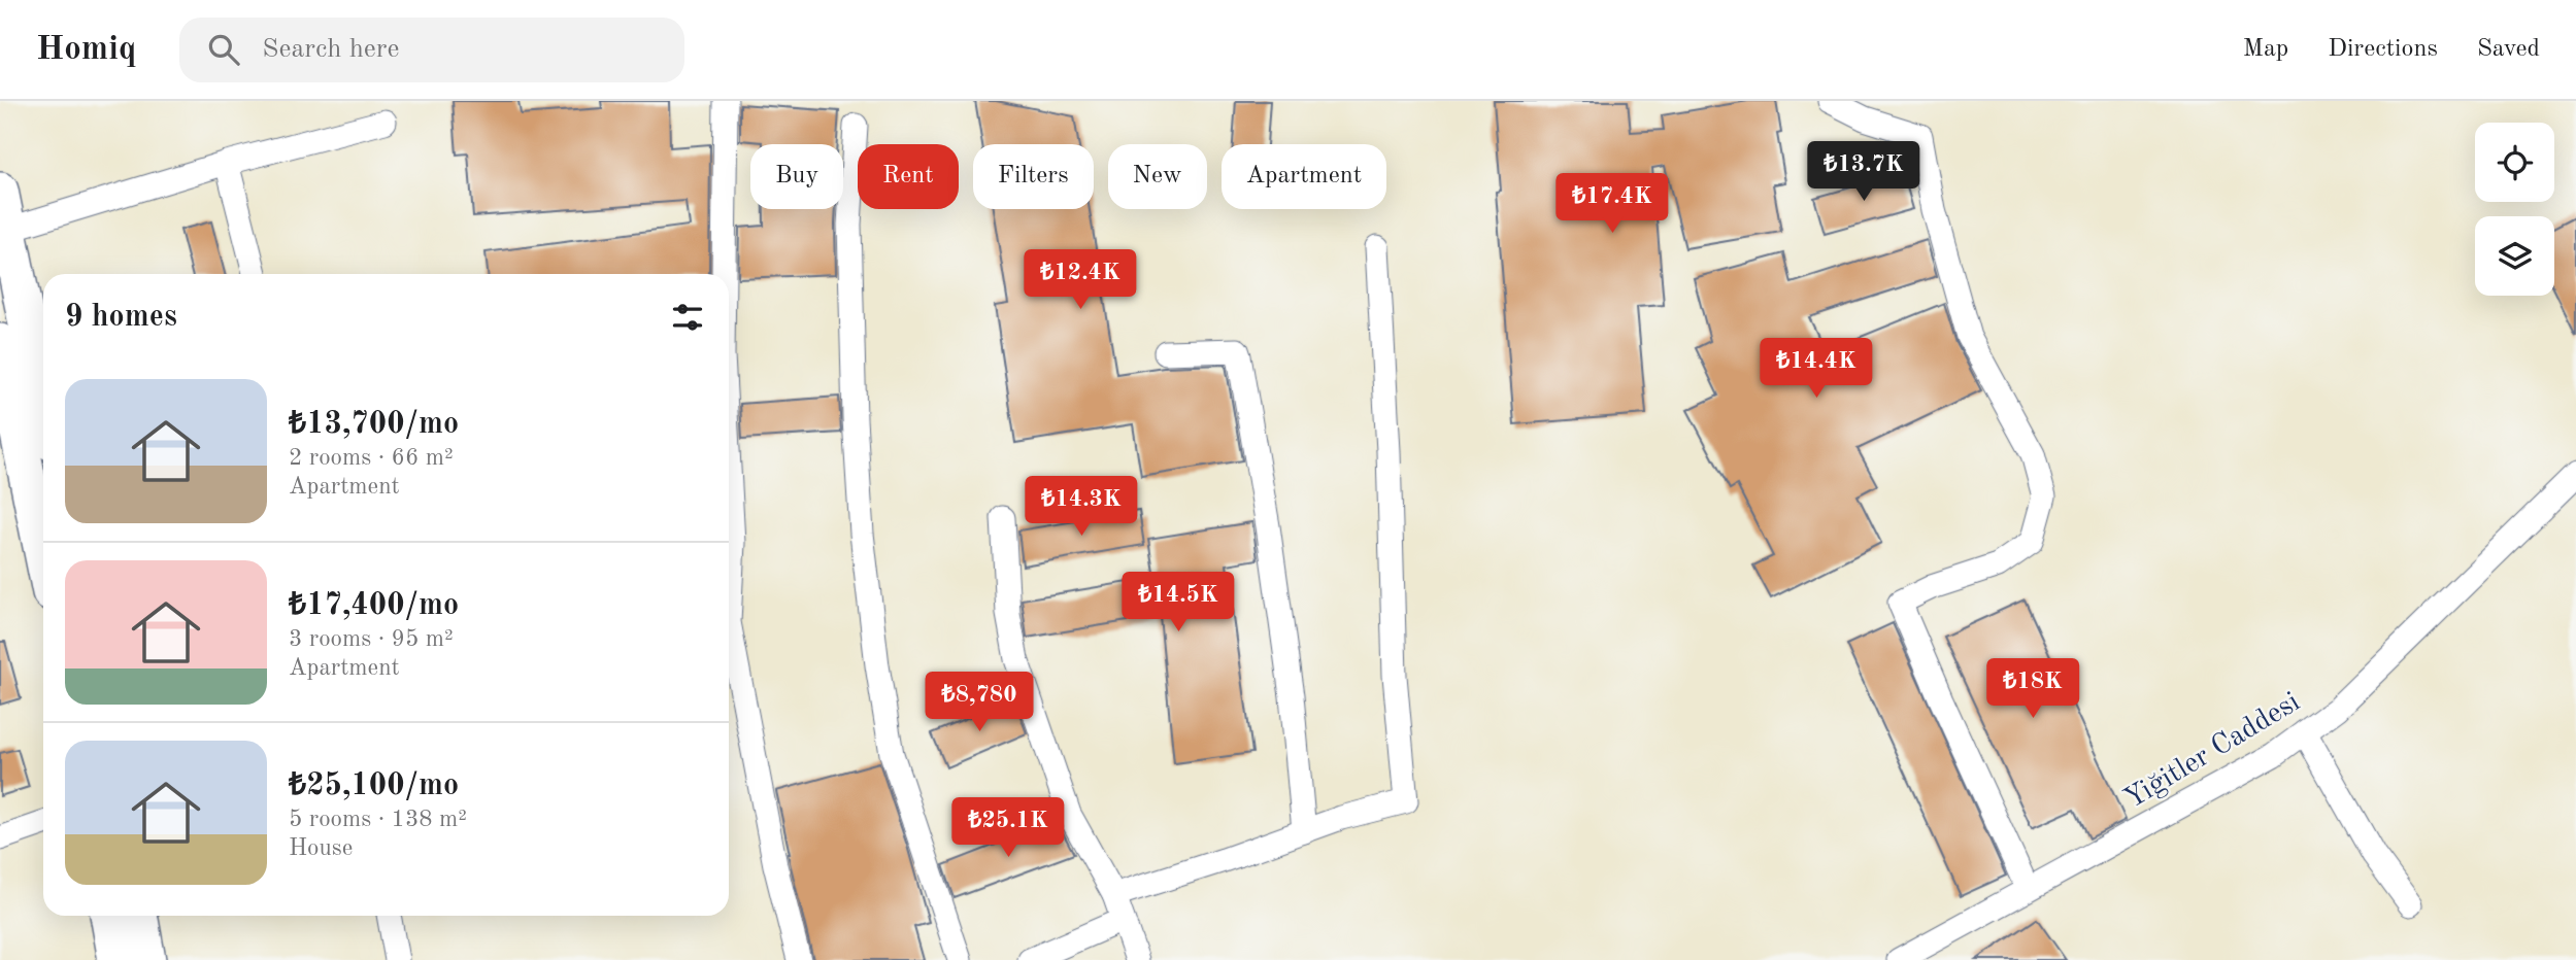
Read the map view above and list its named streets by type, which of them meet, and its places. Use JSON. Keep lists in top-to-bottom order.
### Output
{
  "streets": {
    "street": ["Yiğitler Caddesi"]
  },
  "page": {
    "header": "Homiq",
    "search": "Search here",
    "nav": ["Map", "Directions", "Saved"],
    "price": [
      "₺13.7K",
      "₺17.4K",
      "₺12.4K",
      "₺14.4K",
      "₺14.3K",
      "₺14.5K",
      "₺18K",
      "₺8,780",
      "₺25.1K"
    ],
    "chip": [
      "Buy",
      "Rent",
      "Filters",
      "New",
      "Apartment"
    ],
    "heading": "9 homes",
    "list": [
      {
        "name": "₺13,700/mo",
        "note": "2 rooms · 66 m² · Apartment"
      },
      {
        "name": "₺17,400/mo",
        "note": "3 rooms · 95 m² · Apartment"
      },
      {
        "name": "₺25,100/mo",
        "note": "5 rooms · 138 m² · House"
      }
    ]
  }
}
